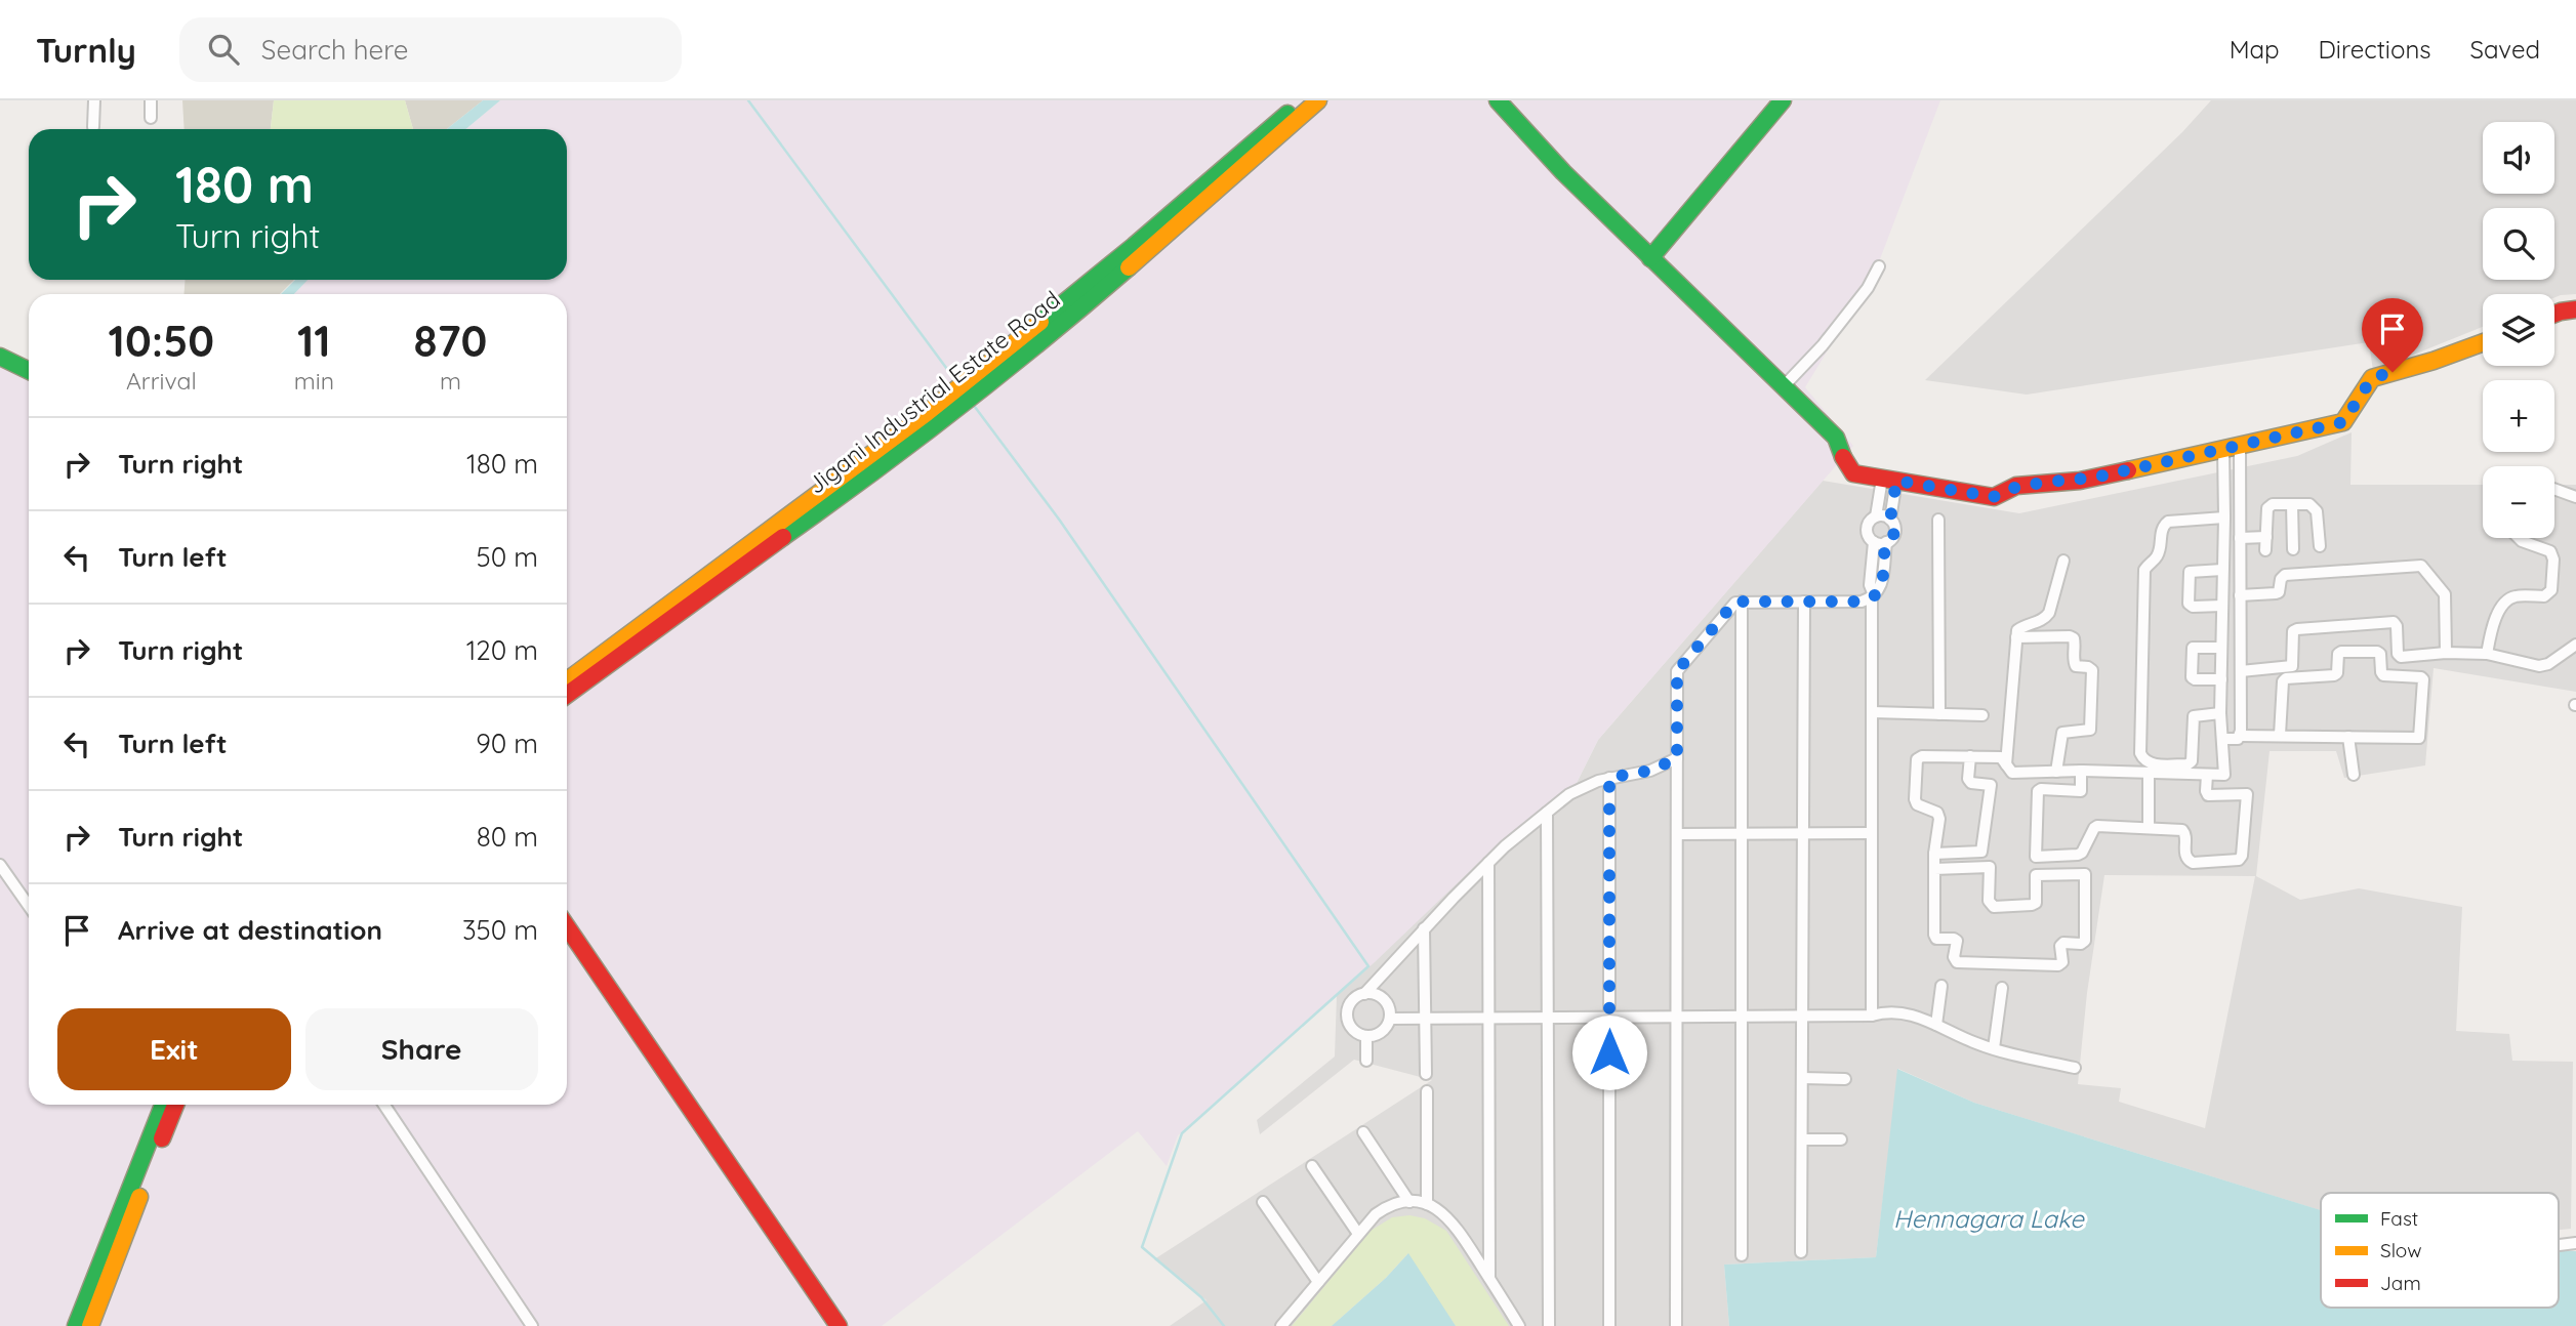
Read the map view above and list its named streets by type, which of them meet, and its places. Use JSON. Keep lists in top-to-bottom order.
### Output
{
  "streets": {
    "main road": ["Jigani Industrial Estate Road"]
  },
  "water": ["Hennagara Lake"],
  "legend": ["Fast", "Slow", "Jam"],
  "page": {
    "header": "Turnly",
    "search": "Search here",
    "nav": ["Map", "Directions", "Saved"],
    "map_buttons": ["+", "−"],
    "turn": ["180 m", "Turn right"],
    "eta": [
      "10:50",
      "Arrival",
      "11",
      "min",
      "870",
      "m"
    ],
    "list": [
      {
        "name": "Turn right",
        "value": "180 m"
      },
      {
        "name": "Turn left",
        "value": "50 m"
      },
      {
        "name": "Turn right",
        "value": "120 m"
      },
      {
        "name": "Turn left",
        "value": "90 m"
      },
      {
        "name": "Turn right",
        "value": "80 m"
      },
      {
        "name": "Arrive at destination",
        "value": "350 m"
      }
    ],
    "buttons": ["Exit", "Share"]
  }
}
